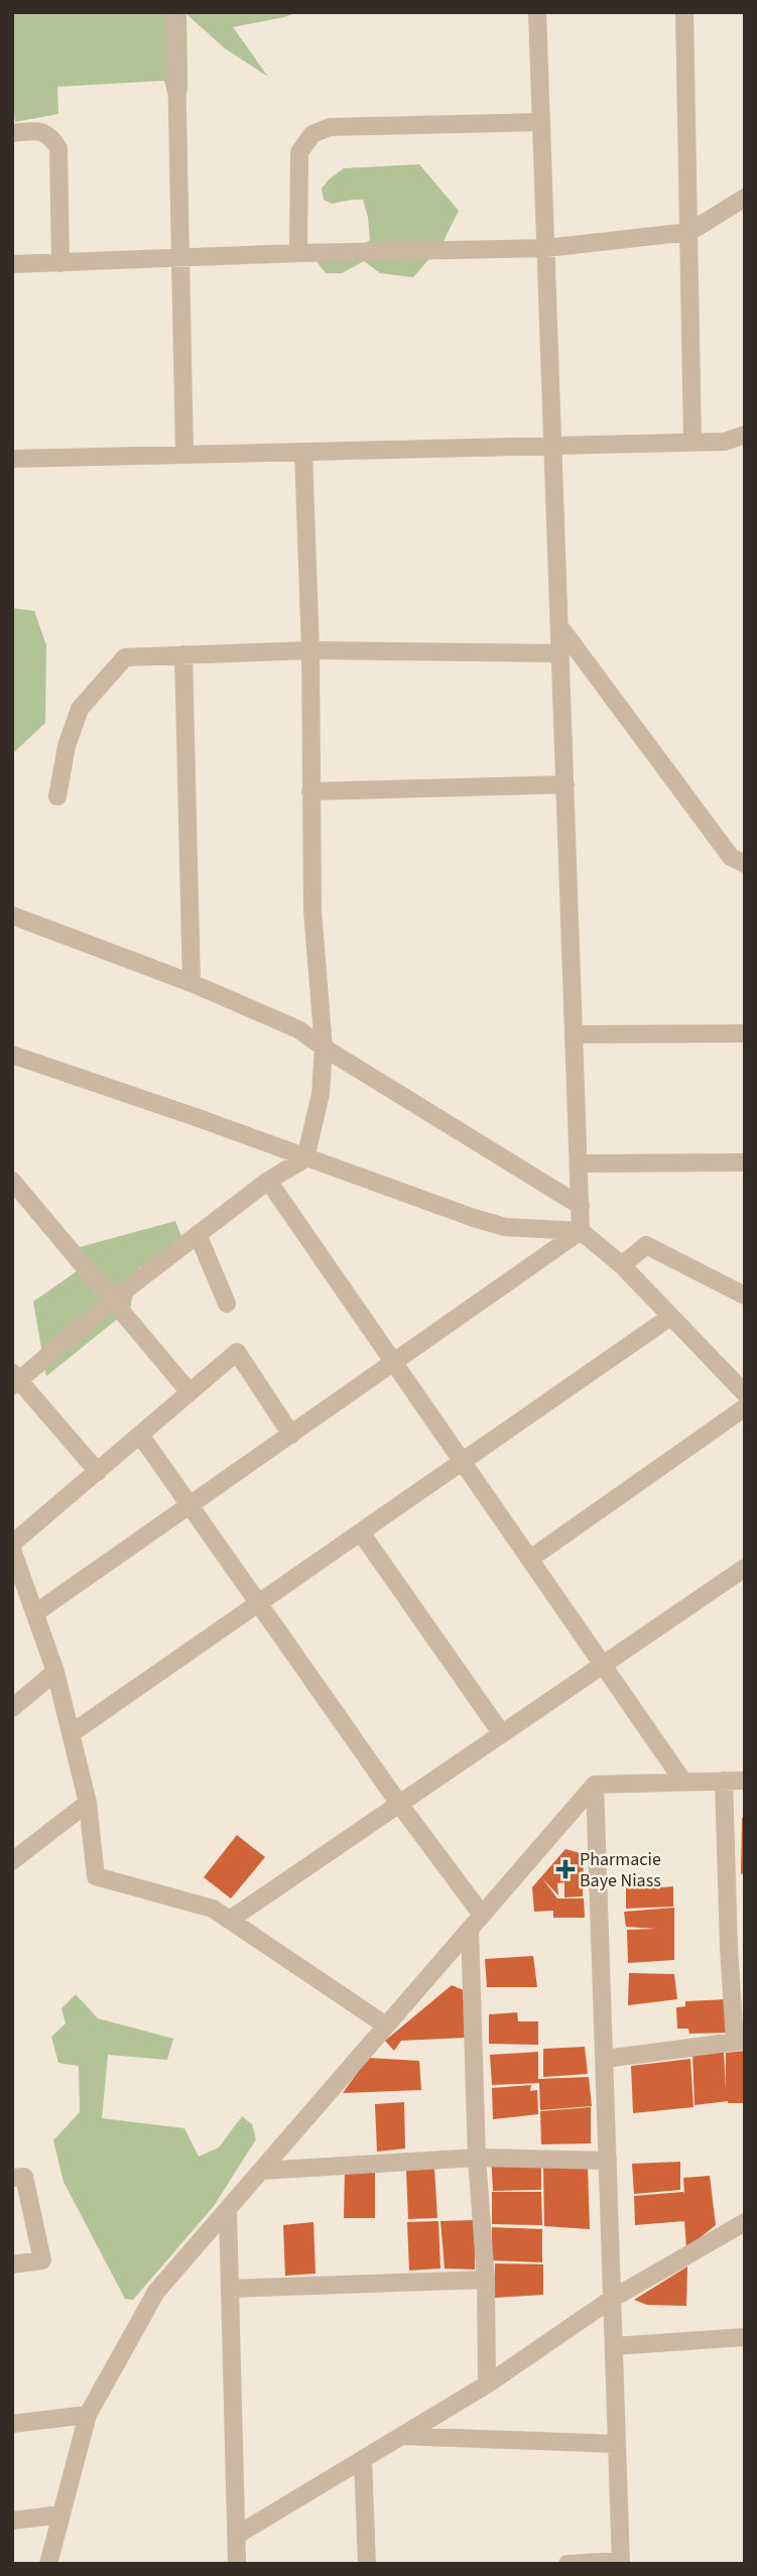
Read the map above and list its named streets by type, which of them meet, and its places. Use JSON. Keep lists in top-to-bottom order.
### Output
{
  "places": {
    "health": ["Pharmacie Baye Niass"]
  }
}
